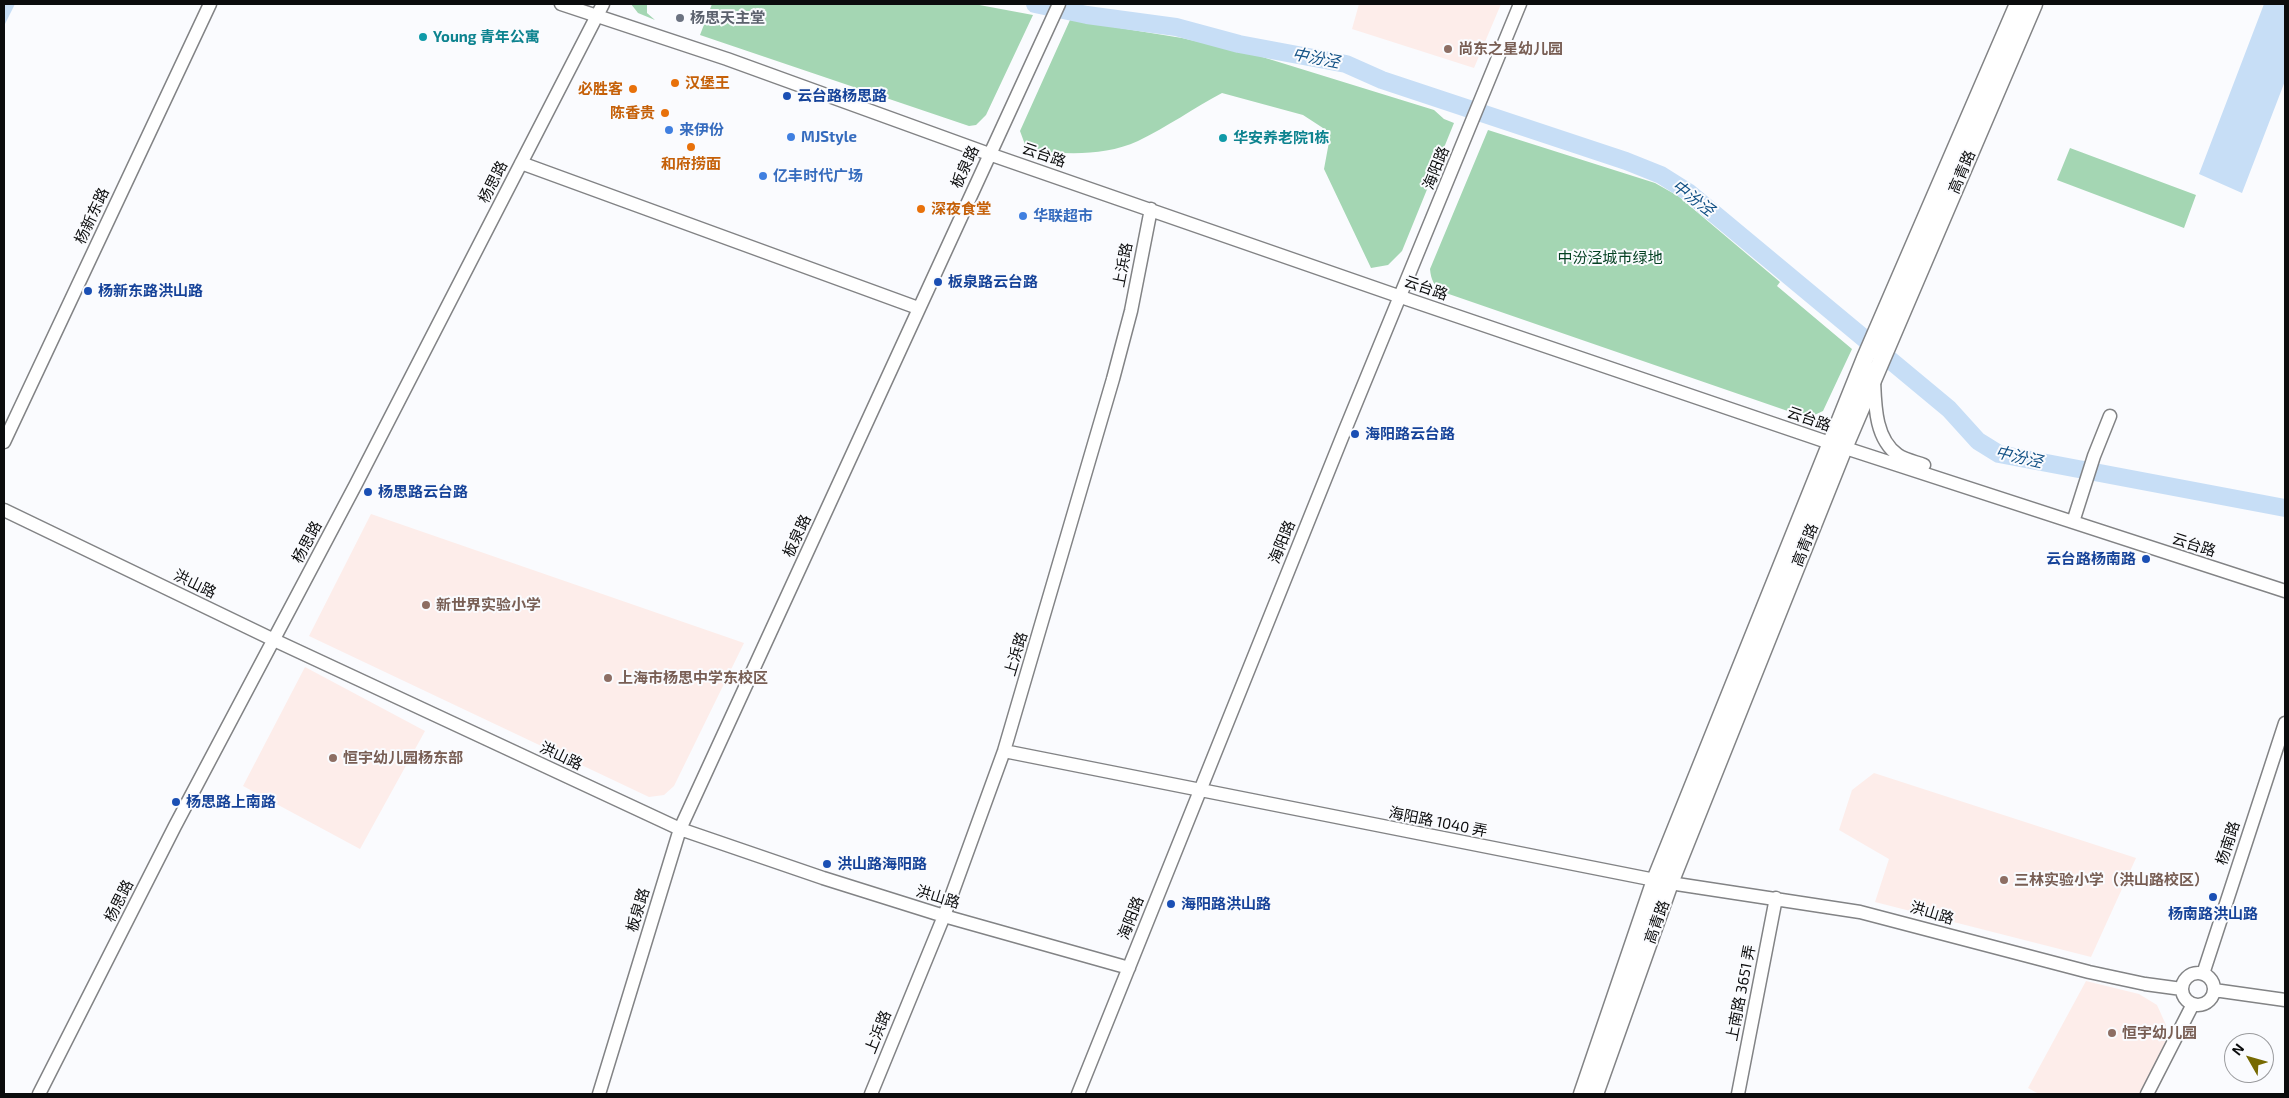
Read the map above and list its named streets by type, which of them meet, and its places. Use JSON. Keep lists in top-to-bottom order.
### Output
{
  "streets": {
    "main road": ["高青路"],
    "street": [
      "云台路",
      "板泉路",
      "海阳路",
      "杨思路",
      "杨新东路",
      "上浜路",
      "洪山路",
      "海阳路 1040 弄",
      "杨南路",
      "上南路 3651 弄"
    ]
  },
  "crossings": [
    ["云台路", "板泉路"],
    ["云台路", "海阳路"],
    ["云台路", "高青路"],
    ["云台路", "杨思路"],
    ["云台路", "上浜路"],
    ["板泉路", "洪山路"],
    ["海阳路", "洪山路"],
    ["海阳路", "海阳路 1040 弄"],
    ["高青路", "洪山路"],
    ["高青路", "海阳路 1040 弄"],
    ["杨思路", "洪山路"],
    ["上浜路", "洪山路"],
    ["上浜路", "海阳路 1040 弄"],
    ["洪山路", "海阳路 1040 弄"],
    ["洪山路", "杨南路"],
    ["洪山路", "上南路 3651 弄"]
  ],
  "water": ["中汾泾"],
  "parks": ["中汾泾城市绿地"],
  "places": [
    "杨思天主堂",
    "Young 青年公寓",
    "尚东之星幼儿园",
    "汉堡王",
    "必胜客",
    "云台路杨思路",
    "陈香贵",
    "来伊份",
    "MJStyle",
    "华安养老院1栋",
    "和府捞面",
    "亿丰时代广场",
    "深夜食堂",
    "华联超市",
    "板泉路云台路",
    "杨新东路洪山路",
    "海阳路云台路",
    "杨思路云台路",
    "云台路杨南路",
    "新世界实验小学",
    "上海市杨思中学东校区",
    "恒宇幼儿园杨东部",
    "杨思路上南路",
    "洪山路海阳路",
    "三林实验小学（洪山路校区）",
    "杨南路洪山路",
    "海阳路洪山路",
    "恒宇幼儿园"
  ],
  "north": "top left"
}
